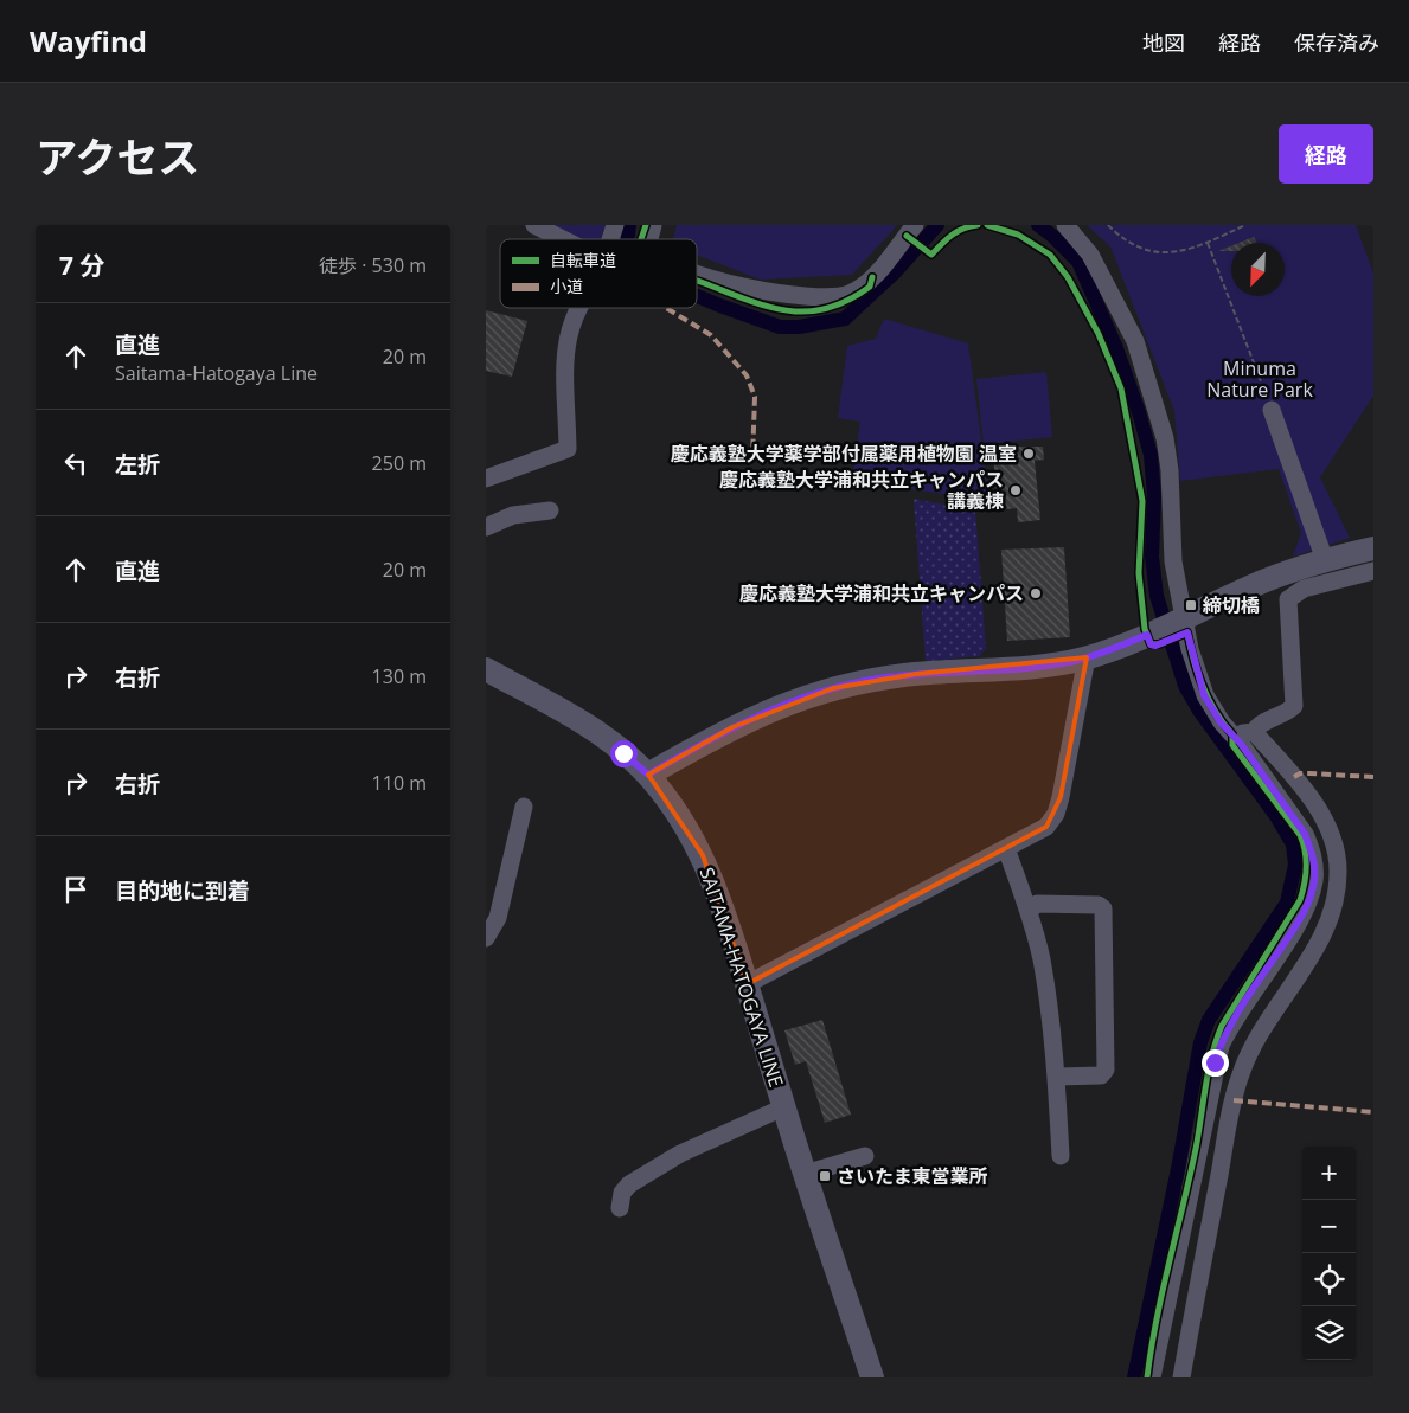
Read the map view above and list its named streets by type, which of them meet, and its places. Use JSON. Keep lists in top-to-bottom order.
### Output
{
  "streets": {
    "main road": ["SAITAMA-HATOGAYA LINE"]
  },
  "parks": ["Minuma Nature Park"],
  "places": {
    "other": ["慶応義塾大学薬学部付属薬用植物園 温室", "慶応義塾大学浦和共立キャンパス 講義棟", "慶応義塾大学浦和共立キャンパス"],
    "transit": ["締切橋", "さいたま東営業所"]
  },
  "legend": ["自転車道", "小道"],
  "north": "bottom left",
  "page": {
    "header": "Wayfind",
    "nav": ["地図", "経路", "保存済み"],
    "title": "アクセス",
    "buttons": "経路",
    "heading": ["7 分", "徒歩 · 530 m"],
    "list": [
      ["直進", "Saitama-Hatogaya Line", "20 m"],
      ["左折", "250 m"],
      ["直進", "20 m"],
      ["右折", "130 m"],
      ["右折", "110 m"],
      "目的地に到着"
    ],
    "map_buttons": ["+", "−"]
  }
}
